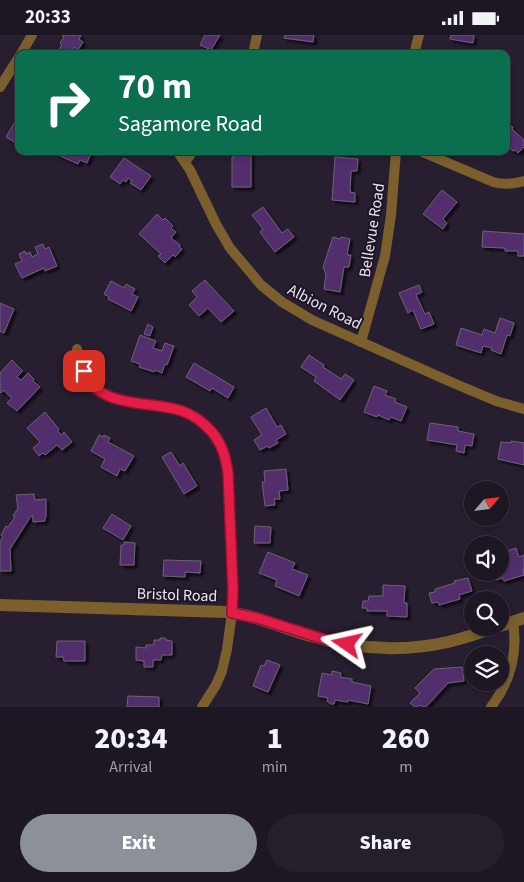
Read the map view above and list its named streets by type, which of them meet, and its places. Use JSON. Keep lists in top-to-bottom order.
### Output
{
  "streets": {
    "street": ["Bellevue Road", "Albion Road", "Bristol Road"]
  },
  "crossings": [
    ["Bellevue Road", "Albion Road"]
  ],
  "north": "top right",
  "page": {
    "status": "20:33",
    "turn": ["70 m", "Sagamore Road"],
    "eta": [
      "20:34",
      "Arrival",
      "1",
      "min",
      "260",
      "m"
    ],
    "buttons": ["Exit", "Share"]
  }
}
